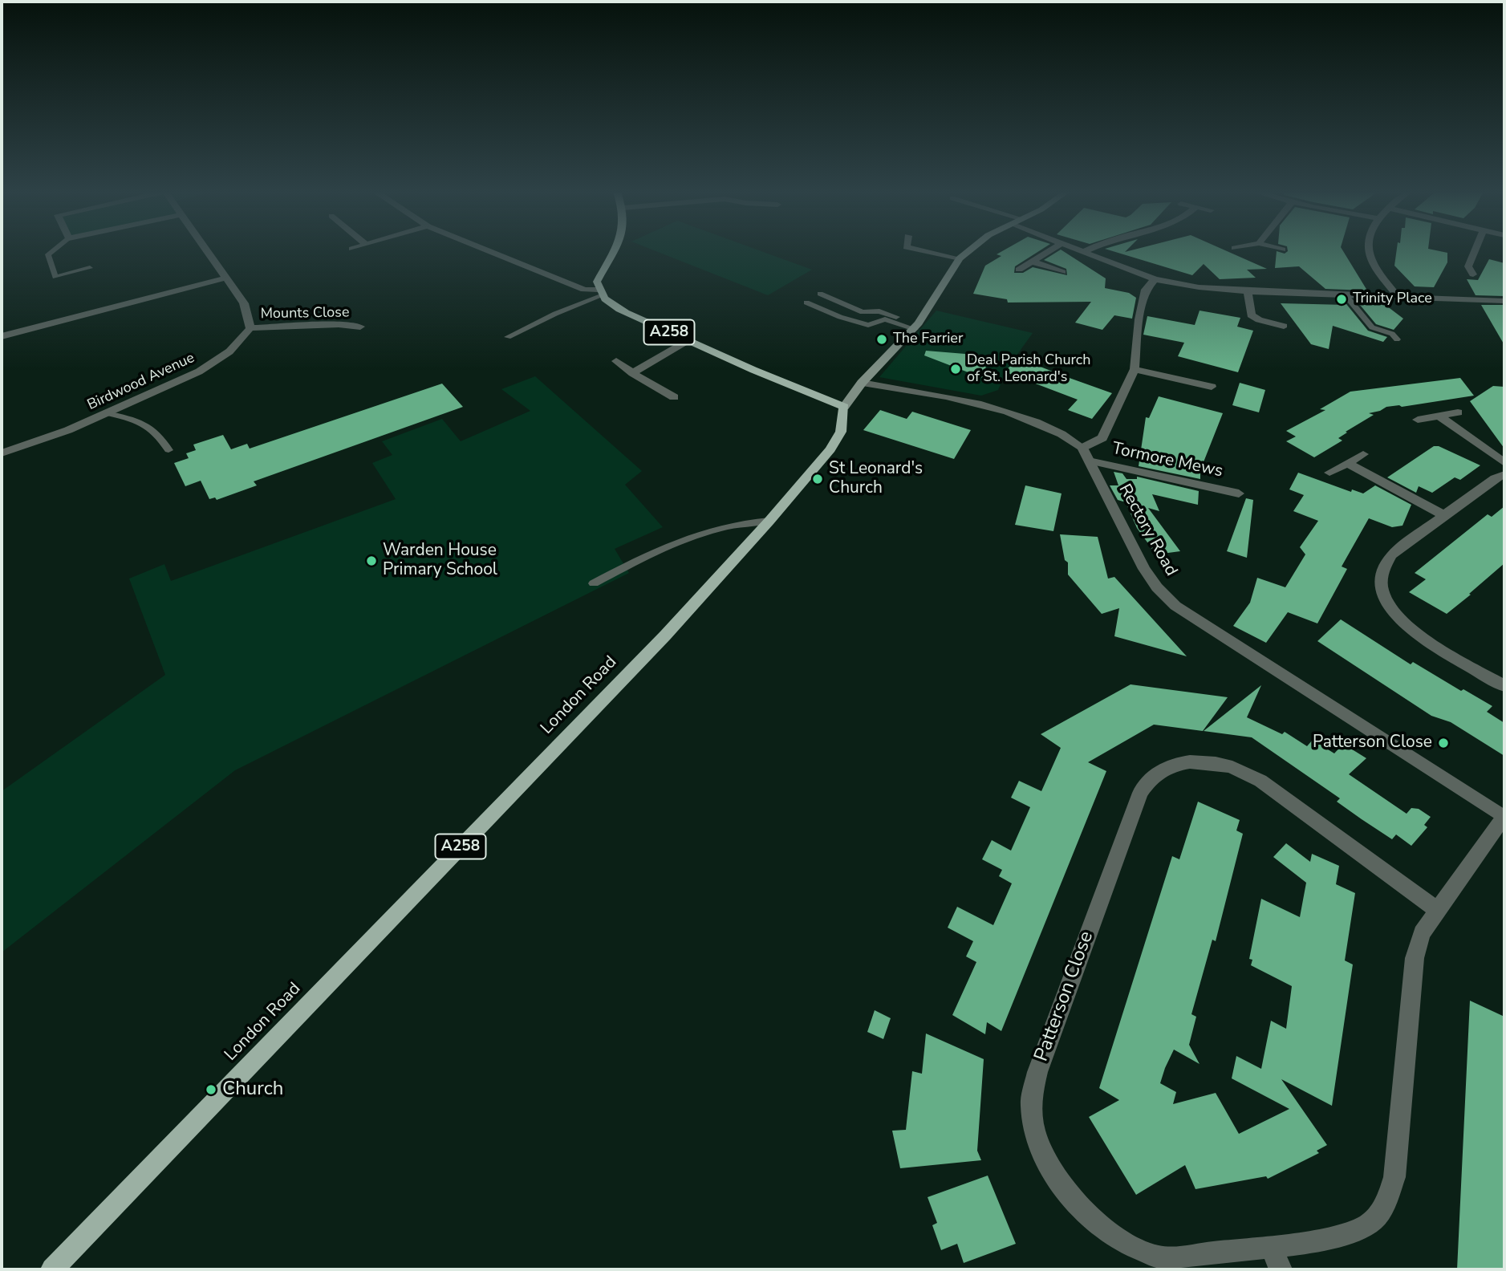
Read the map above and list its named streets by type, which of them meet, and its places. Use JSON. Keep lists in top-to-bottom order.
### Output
{
  "streets": {
    "main road": ["A258", "London Road"],
    "street": [
      "Mounts Close",
      "Birdwood Avenue",
      "Tormore Mews",
      "Rectory Road",
      "Patterson Close"
    ]
  },
  "crossings": [
    ["Mounts Close", "Birdwood Avenue"],
    ["A258", "London Road"],
    ["Tormore Mews", "Rectory Road"],
    ["Rectory Road", "Patterson Close"]
  ],
  "places": [
    "Trinity Place",
    "The Farrier",
    "Deal Parish Church of St. Leonard's",
    "St Leonard's Church",
    "Warden House Primary School",
    "Patterson Close",
    "Church"
  ]
}
